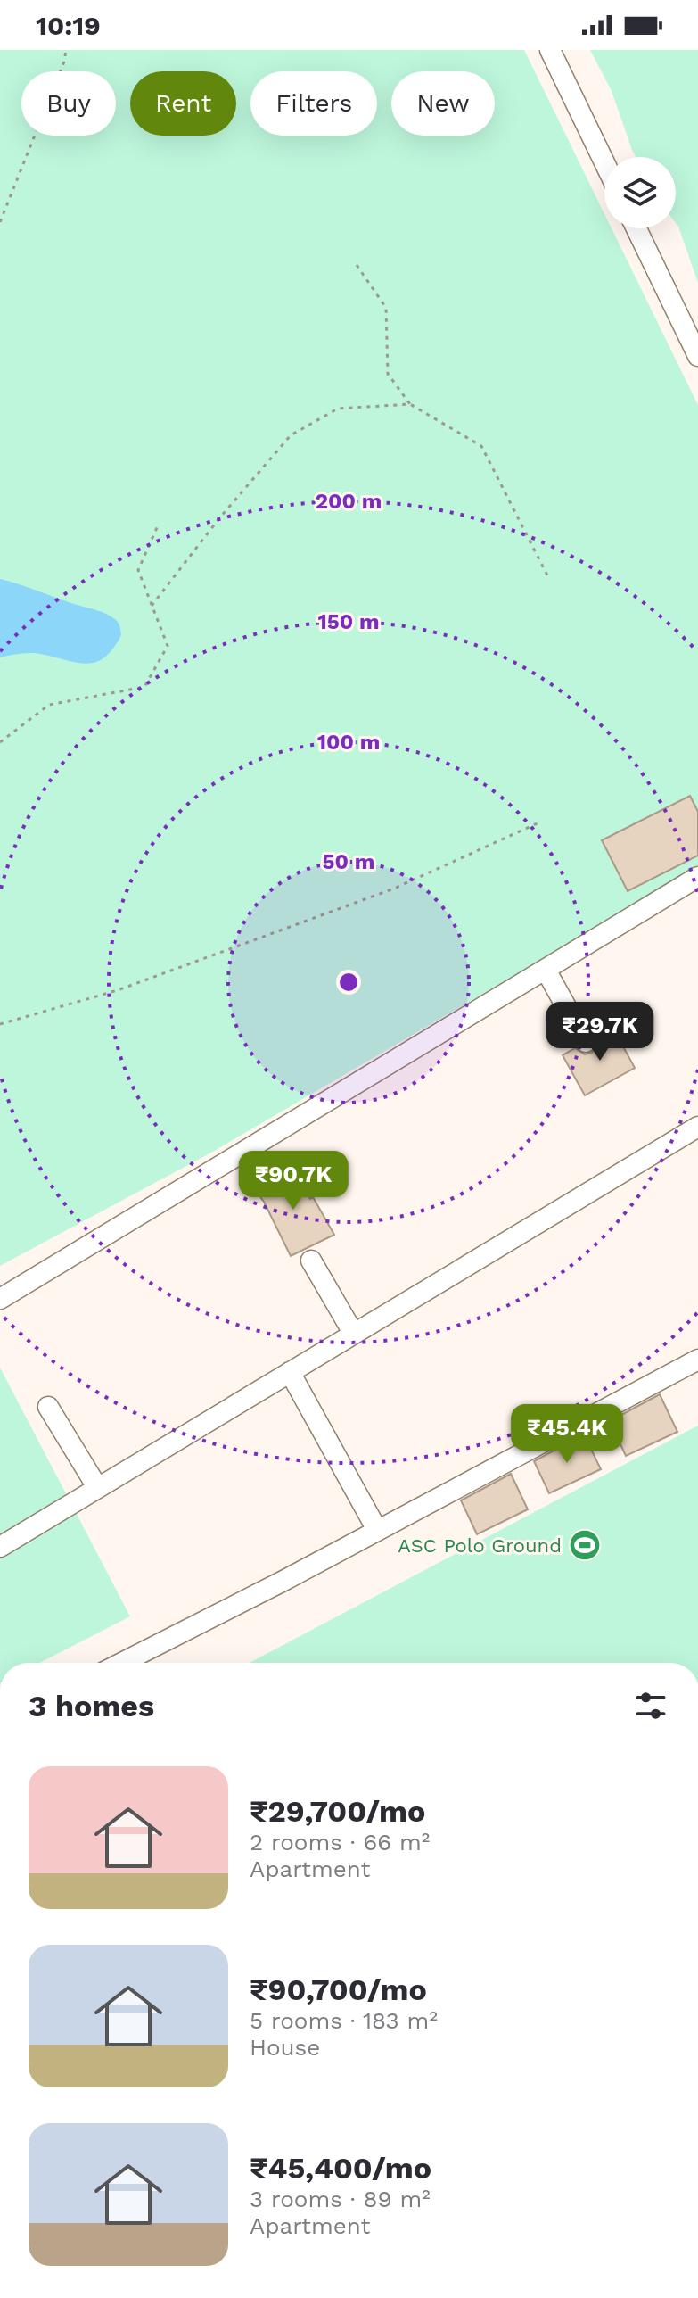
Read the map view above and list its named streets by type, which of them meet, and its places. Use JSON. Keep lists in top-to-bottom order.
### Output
{
  "places": {
    "sports": ["ASC Polo Ground"]
  },
  "page": {
    "status": "10:19",
    "chip": [
      "Buy",
      "Rent",
      "Filters",
      "New"
    ],
    "price": ["₹29.7K", "₹90.7K", "₹45.4K"],
    "heading": "3 homes",
    "list": [
      {
        "name": "₹29,700/mo",
        "note": "2 rooms · 66 m² · Apartment"
      },
      {
        "name": "₹90,700/mo",
        "note": "5 rooms · 183 m² · House"
      },
      {
        "name": "₹45,400/mo",
        "note": "3 rooms · 89 m² · Apartment"
      }
    ]
  },
  "rings": [
    "200 m",
    "150 m",
    "100 m",
    "50 m"
  ]
}
